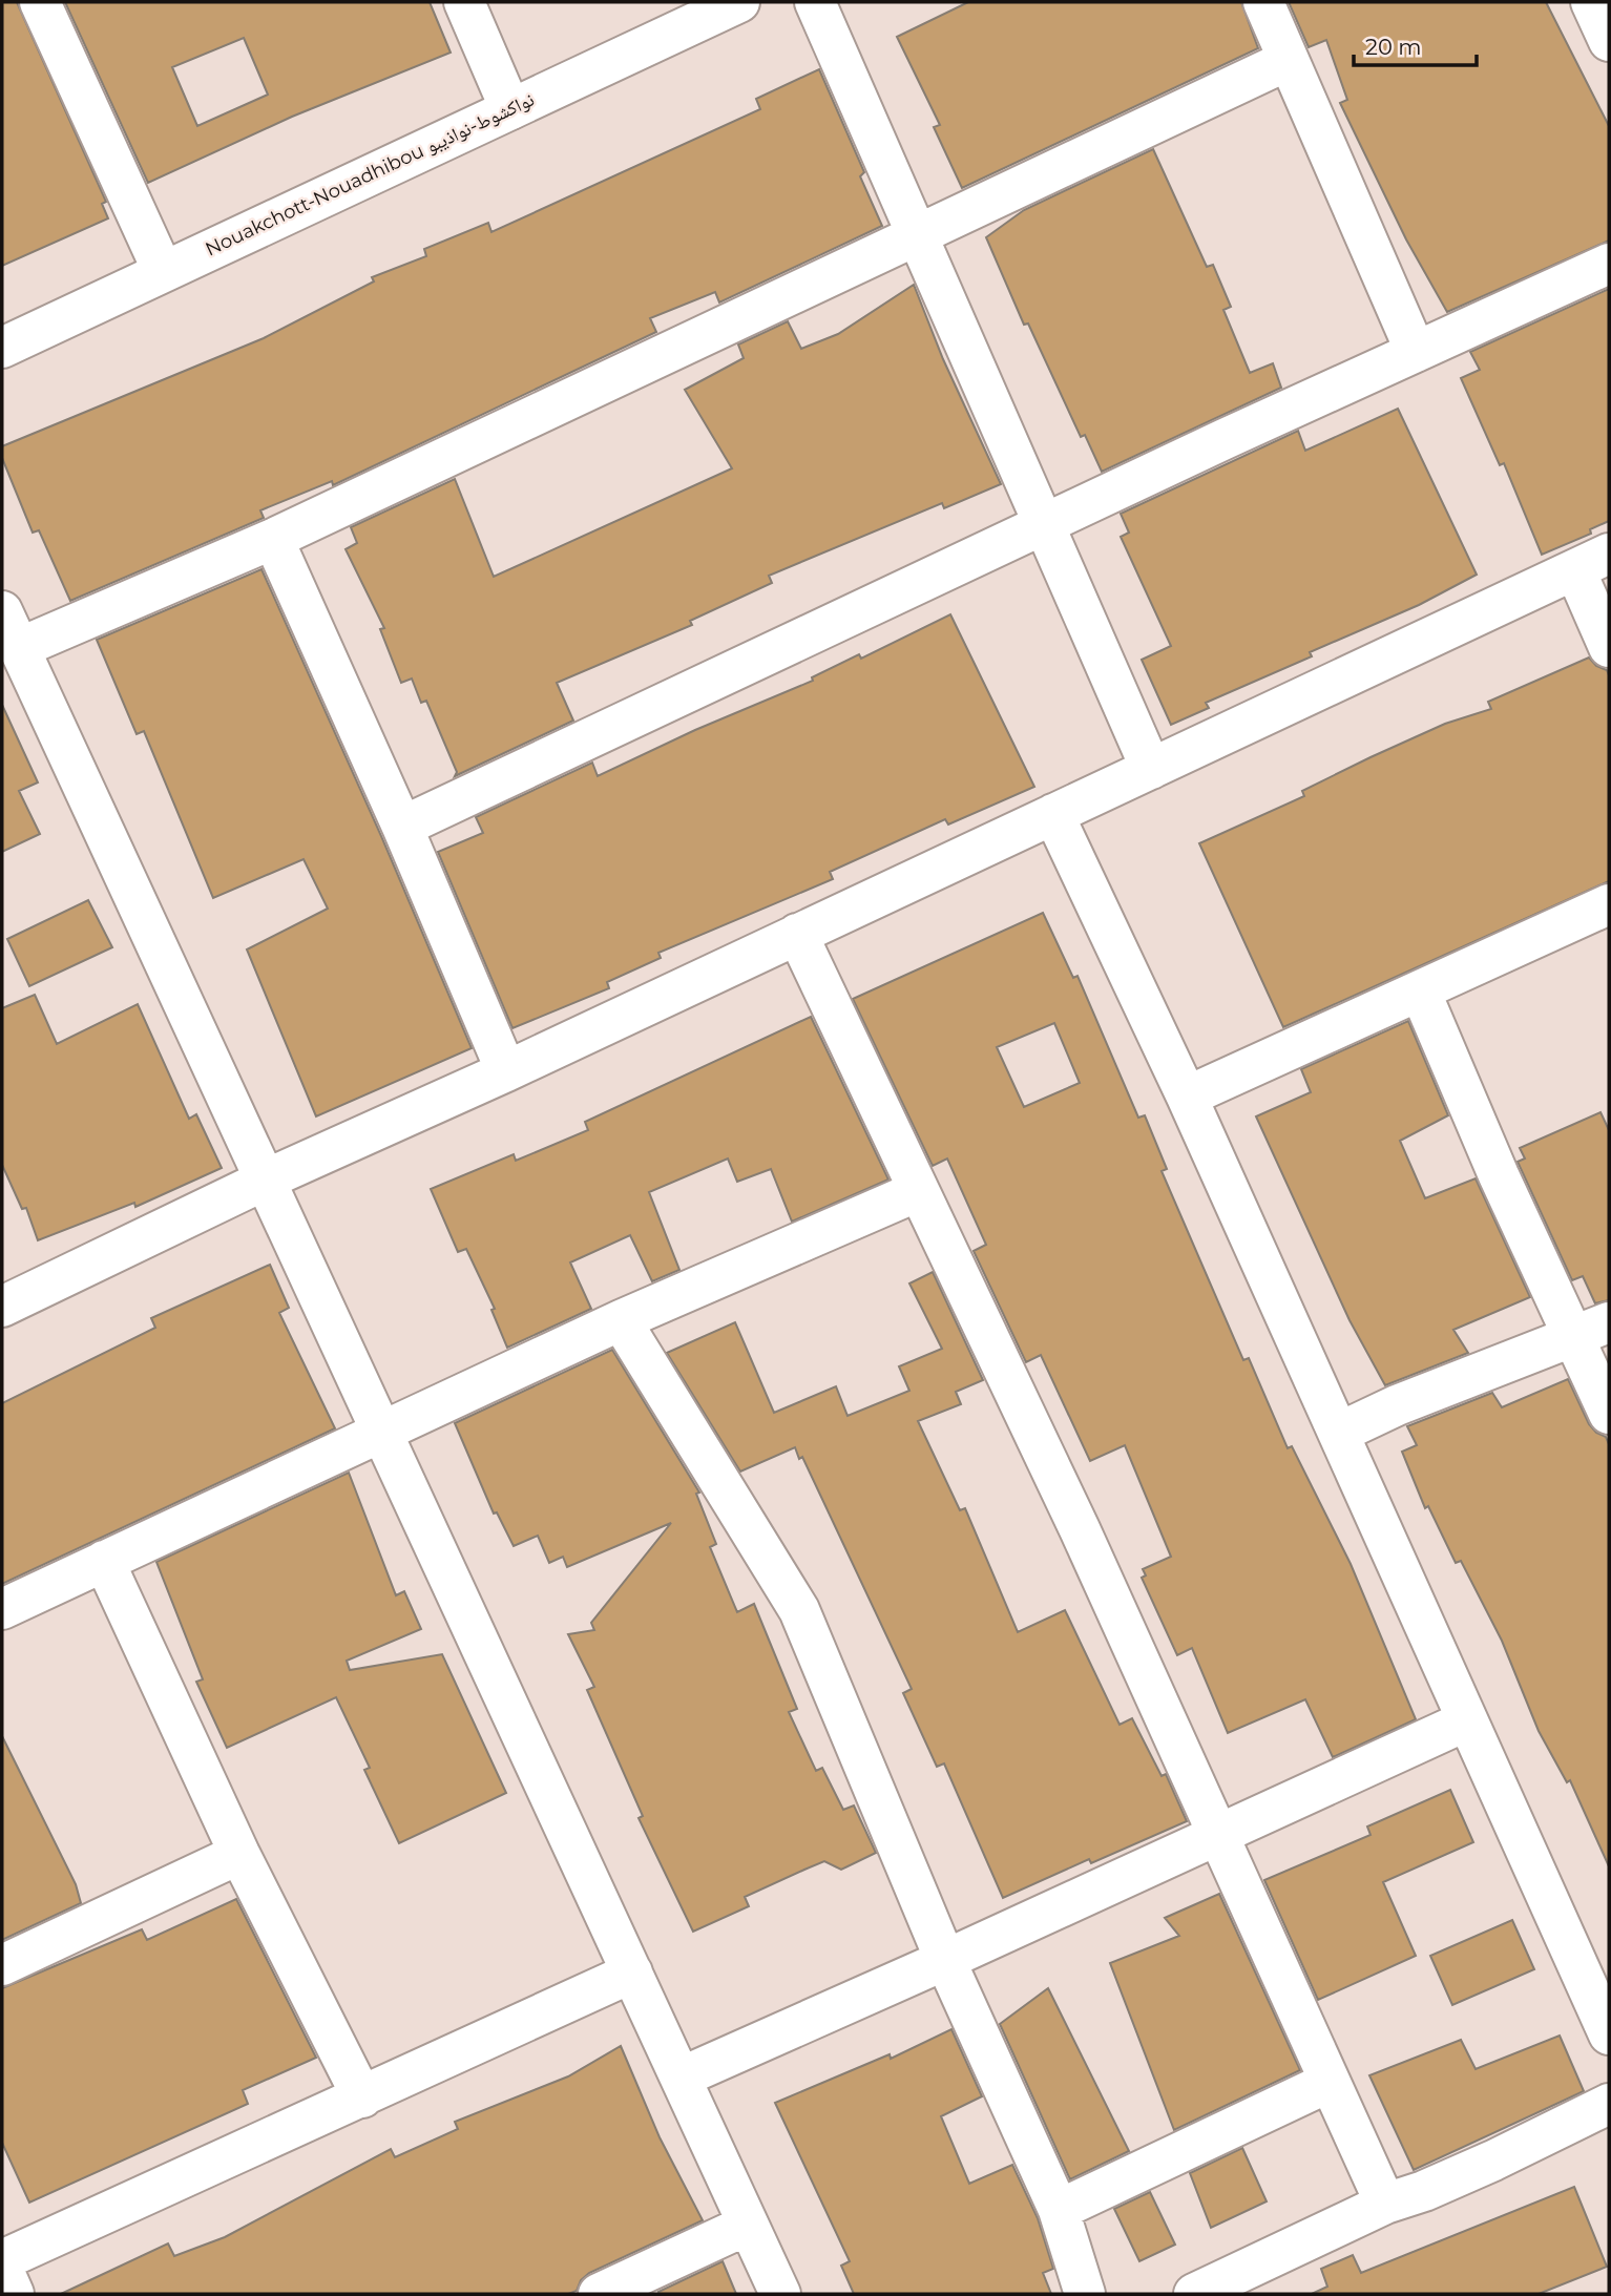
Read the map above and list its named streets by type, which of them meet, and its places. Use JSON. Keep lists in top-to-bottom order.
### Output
{
  "streets": {
    "main road": ["Nouakchott-Nouadhibou نواكشوط-نواذيبو"]
  },
  "scale_bar": "20 m"
}
